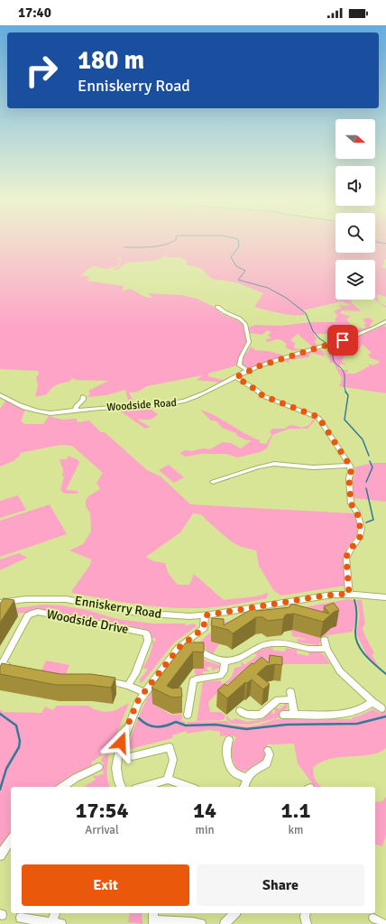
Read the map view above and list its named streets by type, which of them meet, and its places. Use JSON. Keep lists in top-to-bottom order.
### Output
{
  "streets": {
    "main road": ["Enniskerry Road"],
    "street": ["Woodside Road", "Woodside Drive"]
  },
  "north": "right",
  "page": {
    "status": "17:40",
    "turn": ["180 m", "Enniskerry Road"],
    "eta": [
      "17:54",
      "Arrival",
      "14",
      "min",
      "1.1",
      "km"
    ],
    "buttons": ["Exit", "Share"]
  }
}
